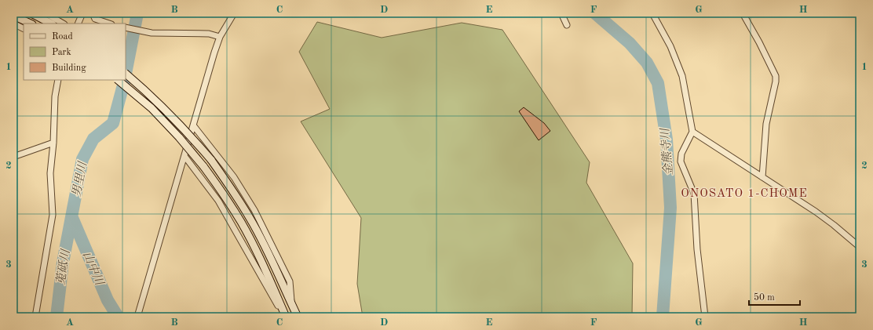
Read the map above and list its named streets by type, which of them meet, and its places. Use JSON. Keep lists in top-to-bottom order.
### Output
{
  "districts": ["ONOSATO 1-CHOME"],
  "water": [
    "金熊寺川",
    "男里川",
    "莵砥川",
    "山中川"
  ],
  "legend": ["Road", "Park", "Building"],
  "scale_bar": "50 m",
  "grid": {
    "columns": [
      "A",
      "B",
      "C",
      "D",
      "E",
      "F",
      "G",
      "H"
    ],
    "rows": ["1", "2", "3"]
  }
}
